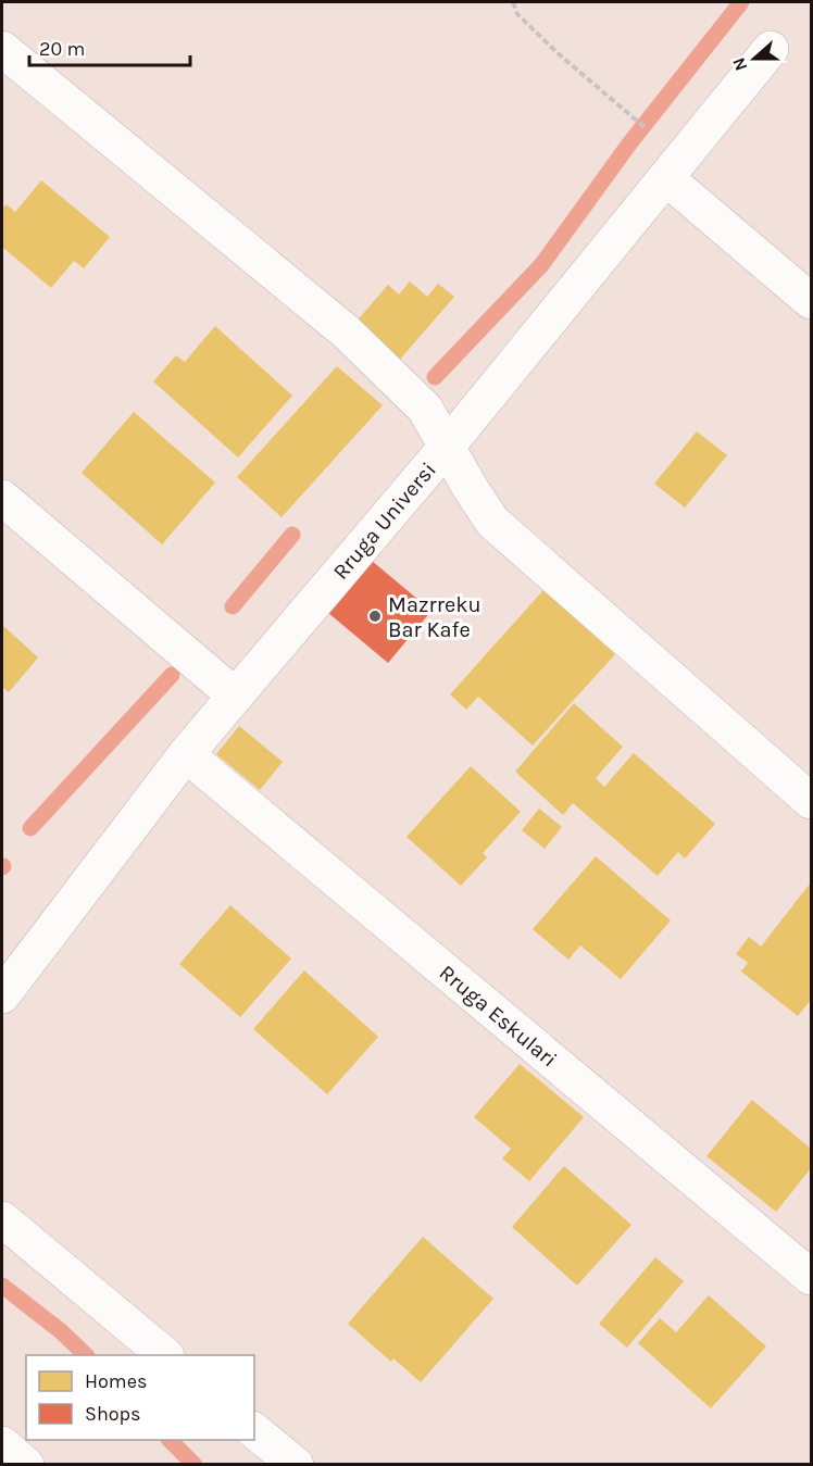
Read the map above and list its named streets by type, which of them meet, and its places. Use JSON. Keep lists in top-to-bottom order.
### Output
{
  "streets": {
    "street": ["Rruga Universi", "Rruga Eskulari"]
  },
  "crossings": [
    ["Rruga Universi", "Rruga Eskulari"]
  ],
  "places": ["Mazrreku Bar Kafe"],
  "legend": ["Homes", "Shops"],
  "scale_bar": "20 m",
  "north": "left"
}
